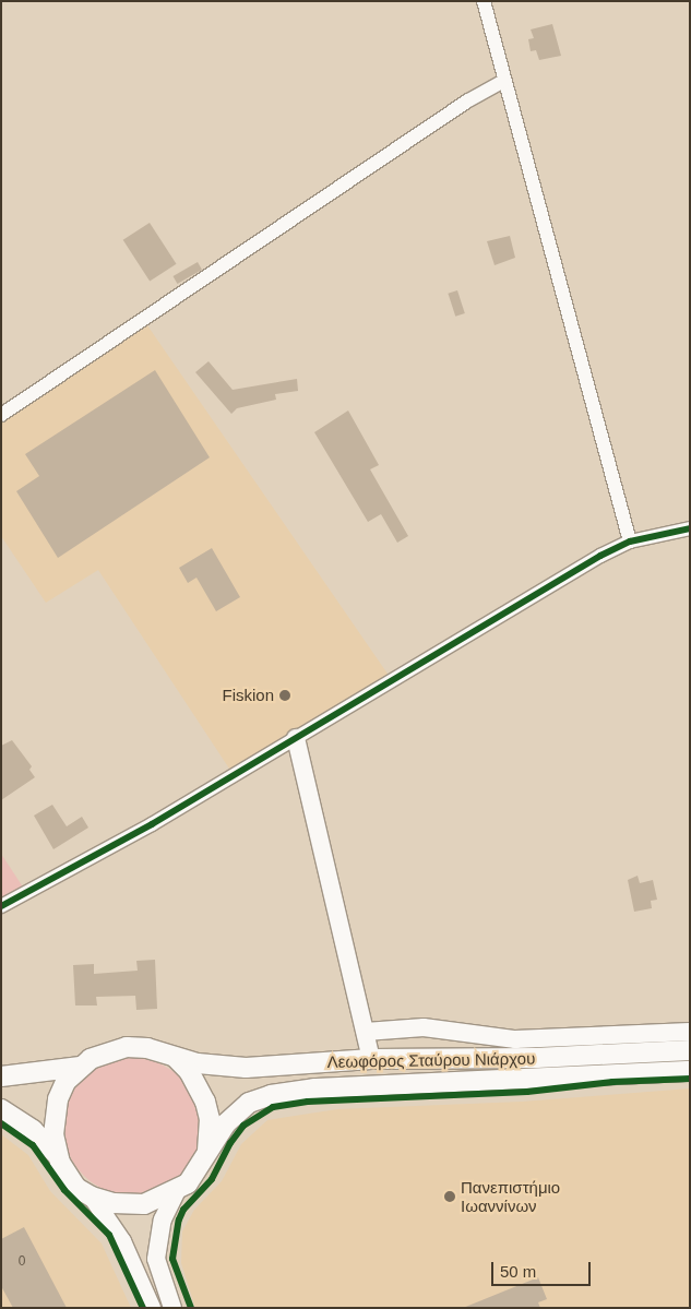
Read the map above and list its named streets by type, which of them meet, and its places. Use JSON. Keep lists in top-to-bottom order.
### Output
{
  "streets": {
    "main road": ["Λεωφόρος Σταύρου Νιάρχου"]
  },
  "places": ["Fiskion", "Πανεπιστήμιο Ιωαννίνων"],
  "house_numbers": ["0"],
  "scale_bar": "50 m"
}
